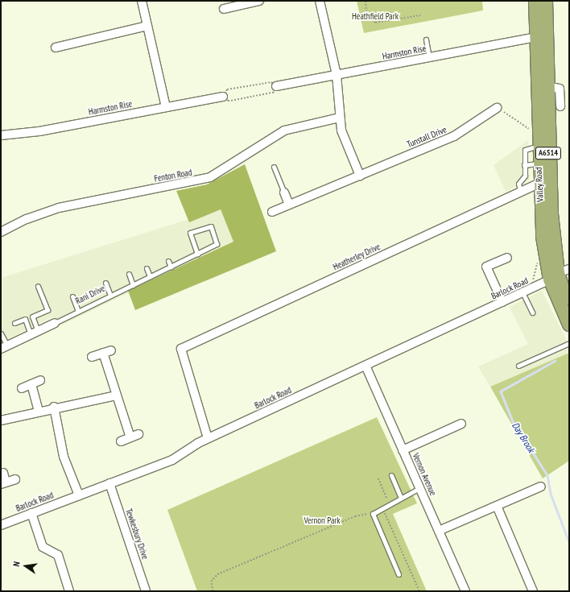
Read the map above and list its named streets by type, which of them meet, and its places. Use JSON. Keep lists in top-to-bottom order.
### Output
{
  "streets": {
    "highway": ["A6514", "Valley Road"],
    "street": [
      "Harmston Rise",
      "Tunstall Drive",
      "Fenton Road",
      "Heatherley Drive",
      "Barlock Road",
      "Rani Drive",
      "Vernon Avenue",
      "Tewkesbury Drive"
    ]
  },
  "crossings": [
    ["Harmston Rise", "Valley Road"],
    ["Valley Road", "Heatherley Drive"],
    ["Valley Road", "Barlock Road"],
    ["Heatherley Drive", "Barlock Road"],
    ["Barlock Road", "Vernon Avenue"],
    ["Barlock Road", "Tewkesbury Drive"]
  ],
  "water": ["Day Brook"],
  "parks": ["Heathfield Park", "Vernon Park"],
  "north": "left"
}
